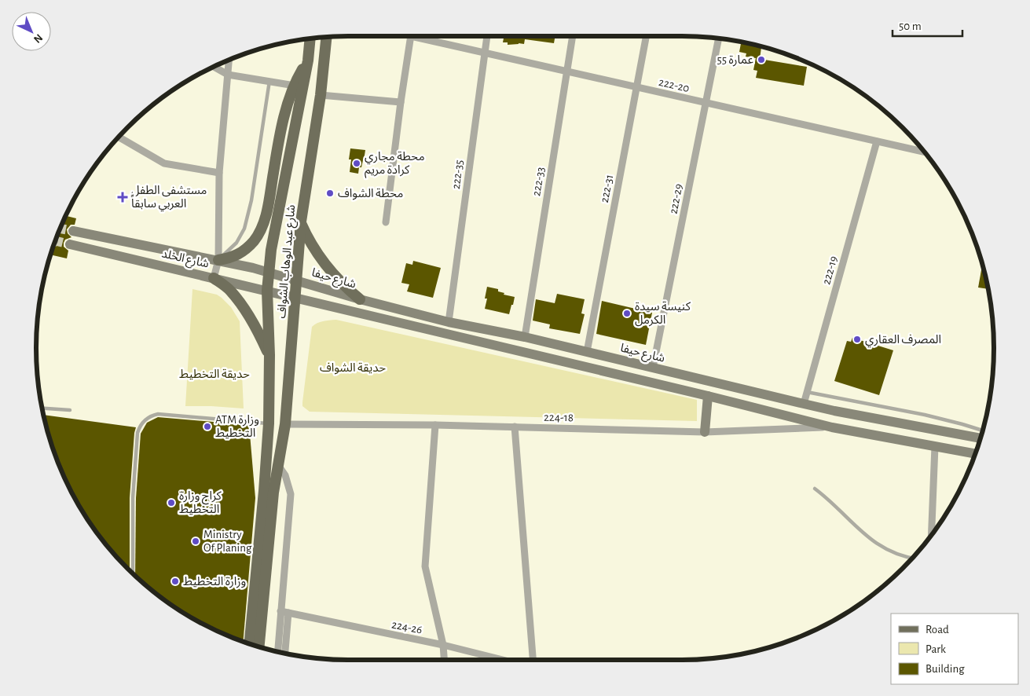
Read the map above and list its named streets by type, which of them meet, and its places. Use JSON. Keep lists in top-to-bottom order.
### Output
{
  "streets": {
    "main road": ["شارع الخلد", "شارع عبد الوهاب الشواف", "شارع حيفا"],
    "street": [
      "222-20",
      "222-35",
      "222-33",
      "222-31",
      "222-29",
      "222-19",
      "224-18",
      "224-26"
    ]
  },
  "crossings": [
    ["222-20", "222-35"],
    ["222-20", "222-33"],
    ["222-20", "222-31"],
    ["222-20", "222-29"],
    ["222-20", "222-19"],
    ["222-35", "شارع حيفا"],
    ["222-33", "شارع حيفا"],
    ["222-31", "شارع حيفا"],
    ["222-29", "شارع حيفا"],
    ["شارع الخلد", "شارع عبد الوهاب الشواف"],
    ["شارع الخلد", "شارع حيفا"],
    ["شارع عبد الوهاب الشواف", "شارع حيفا"],
    ["شارع عبد الوهاب الشواف", "224-18"],
    ["222-19", "شارع حيفا"]
  ],
  "parks": ["حديقة الشواف", "حديقة التخطيط"],
  "places": {
    "other": [
      "عمارة 55",
      "محطة مجاري كرادة مريم",
      "محطة الشواف",
      "كنيسة سيدة الكرمل",
      "المصرف العقاري",
      "ATM وزارة التخطيط",
      "كراج وزارة التخطيط",
      "Ministry Of Planing",
      "وزارة التخطيط"
    ],
    "health": ["مستشفى الطفل العربي سابقاً"]
  },
  "legend": ["Road", "Park", "Building"],
  "scale_bar": "50 m",
  "north": "bottom right"
}
